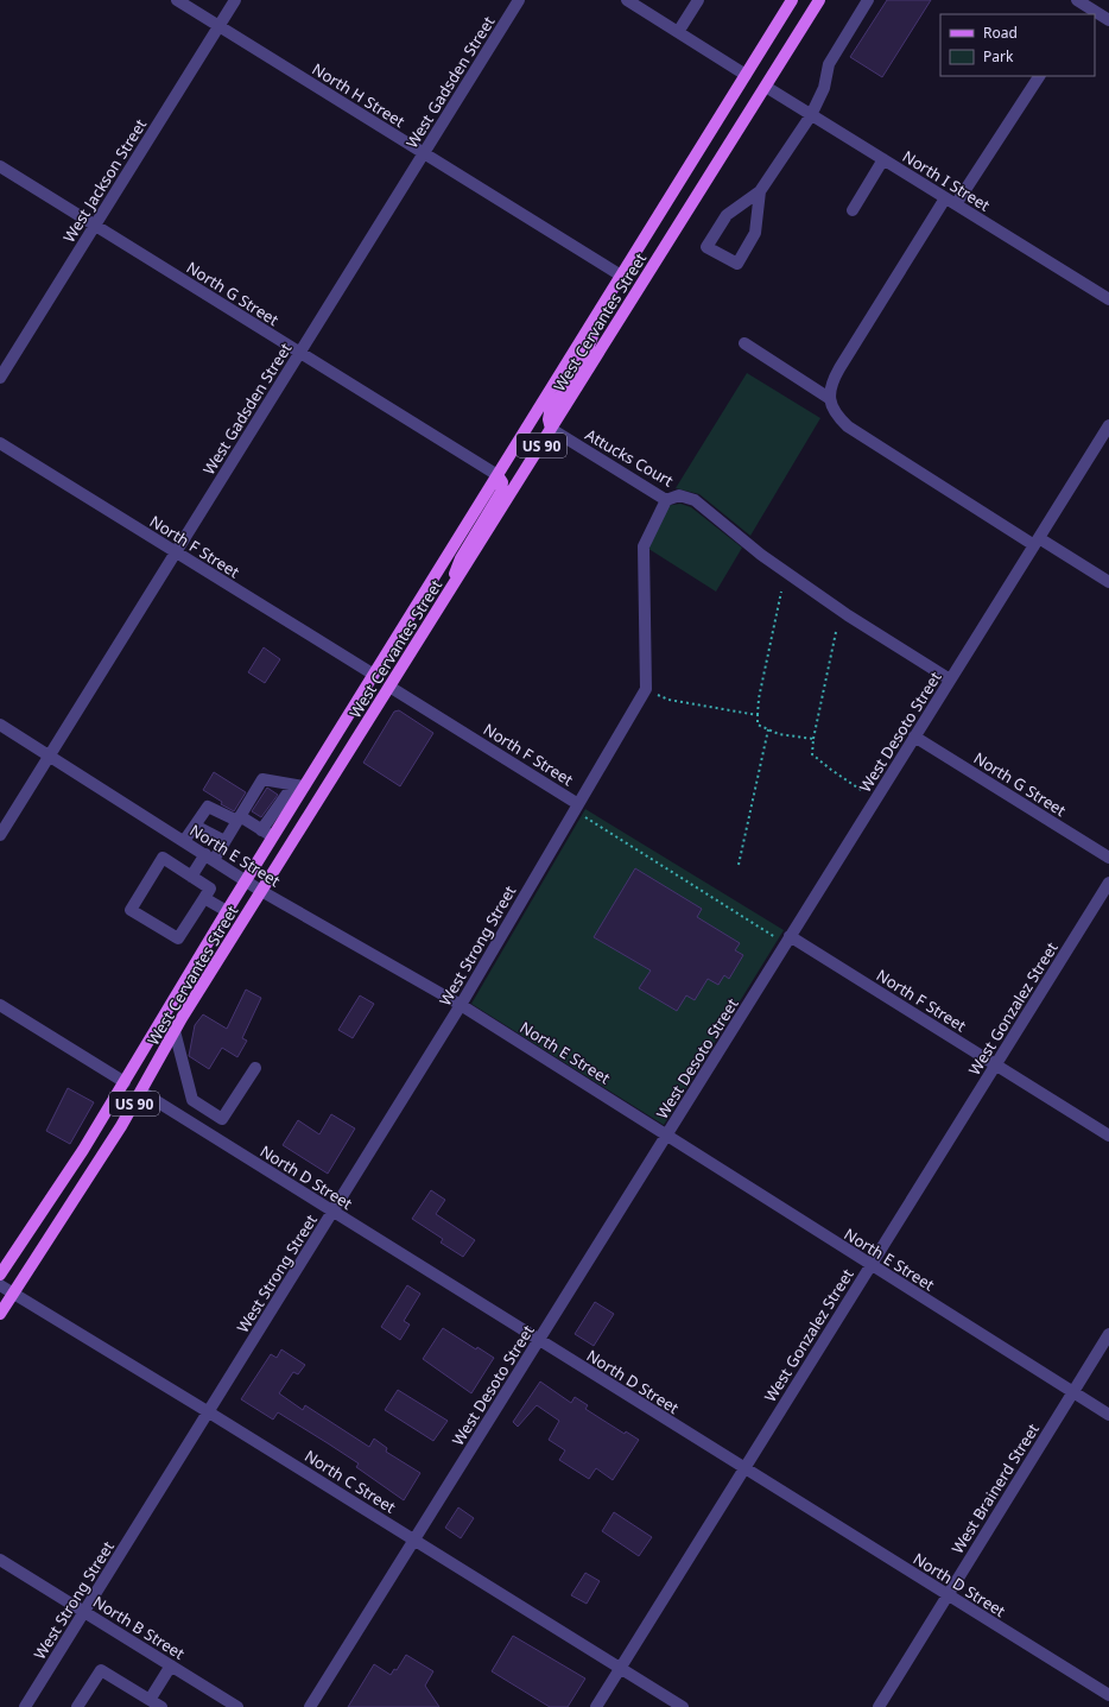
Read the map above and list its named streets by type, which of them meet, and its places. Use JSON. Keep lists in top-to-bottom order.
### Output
{
  "streets": {
    "main road": ["West Cervantes Street", "US 90"],
    "street": [
      "West Gadsden Street",
      "North H Street",
      "West Jackson Street",
      "North I Street",
      "North G Street",
      "Attucks Court",
      "North F Street",
      "West Desoto Street",
      "North E Street",
      "West Strong Street",
      "West Gonzalez Street",
      "North D Street",
      "North C Street",
      "West Brainerd Street",
      "North B Street"
    ]
  },
  "crossings": [
    ["West Gadsden Street", "North H Street"],
    ["West Gadsden Street", "North G Street"],
    ["West Gadsden Street", "North F Street"],
    ["West Gadsden Street", "North E Street"],
    ["North H Street", "West Jackson Street"],
    ["North H Street", "West Cervantes Street"],
    ["West Jackson Street", "North G Street"],
    ["North I Street", "West Cervantes Street"],
    ["North G Street", "West Cervantes Street"],
    ["North G Street", "West Desoto Street"],
    ["West Cervantes Street", "Attucks Court"],
    ["West Cervantes Street", "North F Street"],
    ["West Cervantes Street", "North E Street"],
    ["West Cervantes Street", "North D Street"],
    ["West Cervantes Street", "North C Street"],
    ["Attucks Court", "West Desoto Street"],
    ["North F Street", "West Desoto Street"],
    ["North F Street", "West Strong Street"],
    ["North F Street", "West Gonzalez Street"],
    ["West Desoto Street", "North E Street"],
    ["West Desoto Street", "North D Street"],
    ["West Desoto Street", "North C Street"],
    ["North E Street", "West Strong Street"],
    ["North E Street", "West Gonzalez Street"],
    ["North E Street", "West Brainerd Street"],
    ["West Strong Street", "North D Street"],
    ["West Strong Street", "North C Street"],
    ["West Strong Street", "North B Street"],
    ["West Gonzalez Street", "North D Street"],
    ["West Gonzalez Street", "North C Street"],
    ["North D Street", "West Brainerd Street"]
  ],
  "legend": ["Road", "Park"]
}
